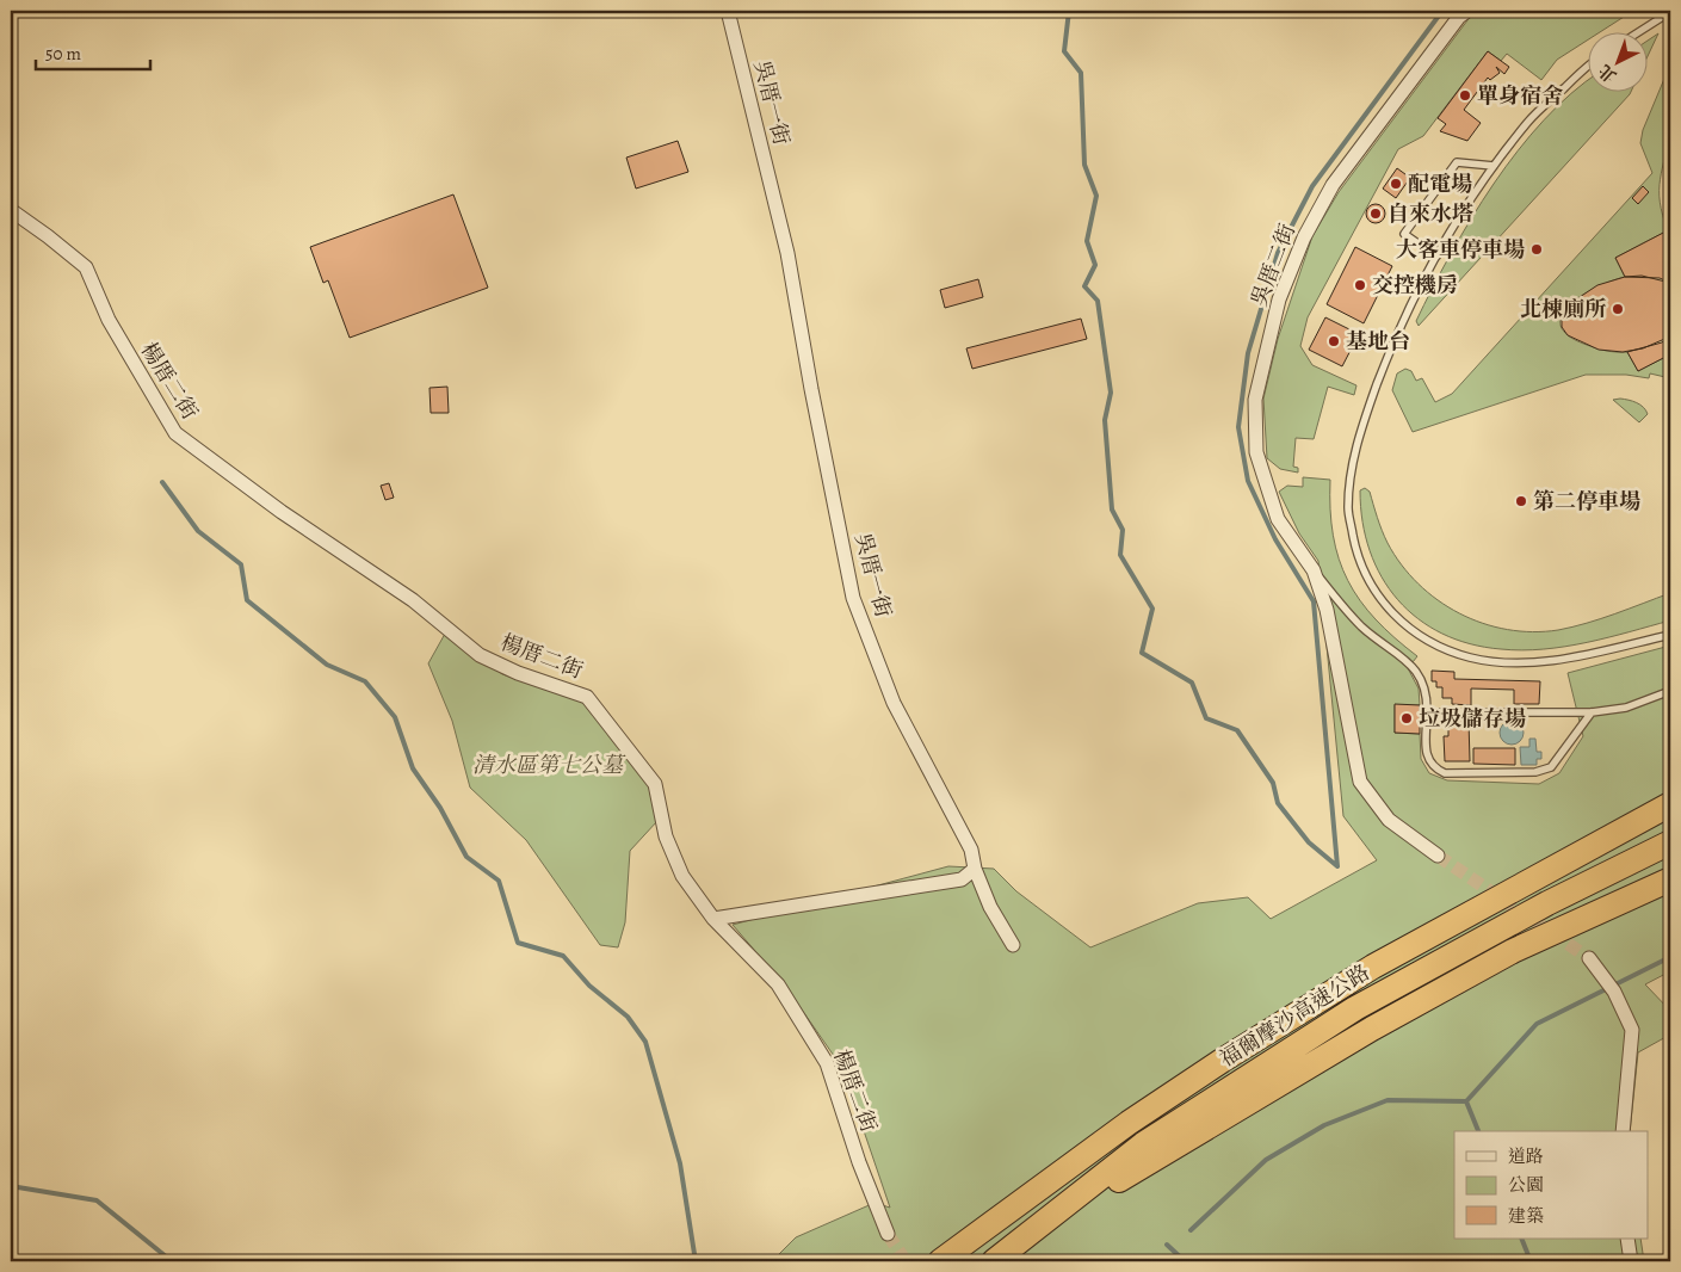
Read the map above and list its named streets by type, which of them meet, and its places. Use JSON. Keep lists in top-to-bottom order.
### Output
{
  "streets": {
    "highway": ["福爾摩沙高速公路"],
    "street": ["吳厝一街", "吳厝二街", "楊厝二街"]
  },
  "parks": ["清水區第七公墓"],
  "places": [
    "單身宿舍",
    "配電場",
    "自來水塔",
    "大客車停車場",
    "交控機房",
    "北棟廁所",
    "基地台",
    "第二停車場",
    "垃圾儲存場"
  ],
  "legend": ["道路", "公園", "建築"],
  "scale_bar": "50 m",
  "north": "bottom left"
}
